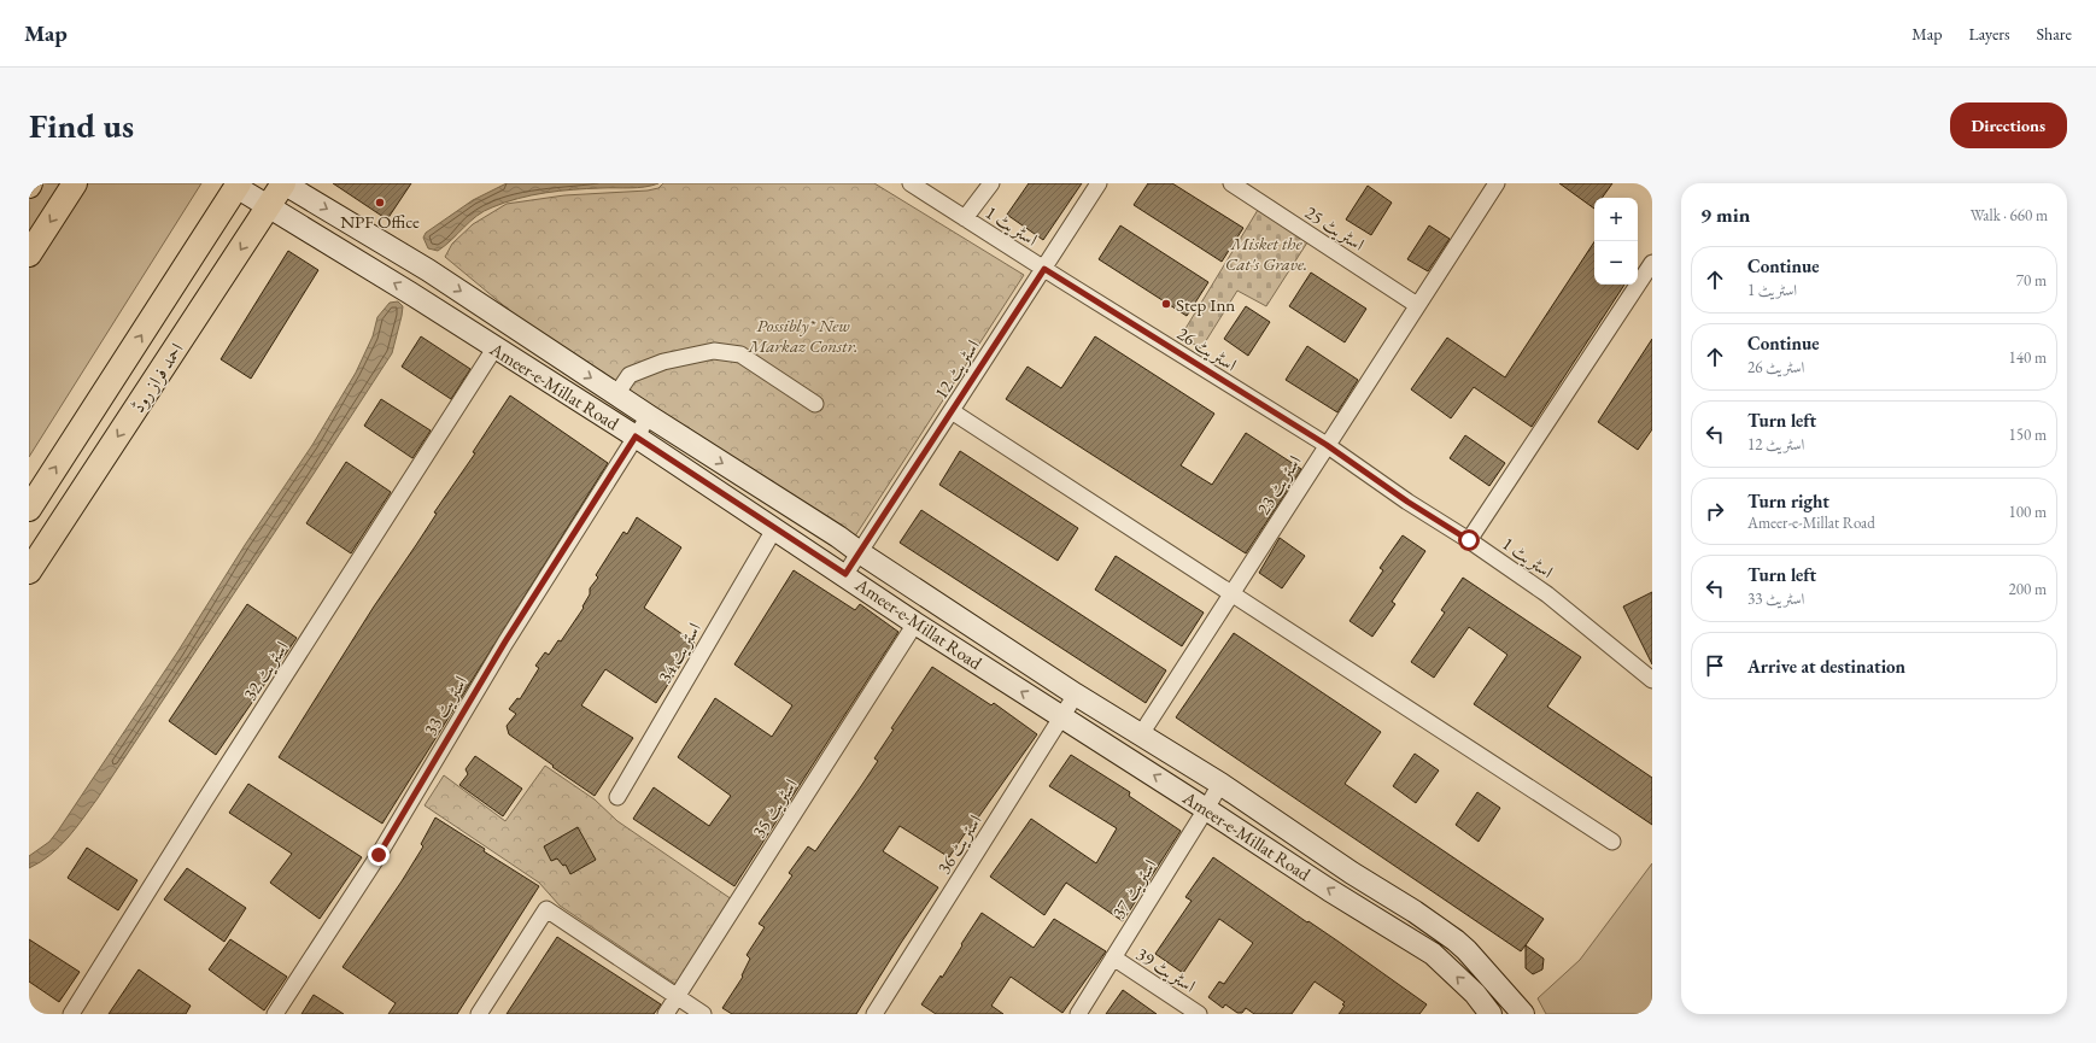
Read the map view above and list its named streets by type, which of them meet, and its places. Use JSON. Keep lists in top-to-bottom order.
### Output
{
  "streets": {
    "main road": ["احمد فراز روڈ", "Ameer-e-Millat Road"],
    "street": [
      "اسٹریٹ 1",
      "اسٹریٹ 25",
      "اسٹریٹ 26",
      "اسٹریٹ 12",
      "اسٹریٹ 23",
      "اسٹریٹ 34",
      "اسٹریٹ 32",
      "اسٹریٹ 33",
      "اسٹریٹ 35",
      "اسٹریٹ 36",
      "اسٹریٹ 37",
      "اسٹریٹ 39"
    ]
  },
  "crossings": [
    ["اسٹریٹ 1", "اسٹریٹ 26"],
    ["اسٹریٹ 1", "اسٹریٹ 12"],
    ["اسٹریٹ 1", "اسٹریٹ 23"],
    ["اسٹریٹ 25", "اسٹریٹ 23"],
    ["اسٹریٹ 26", "اسٹریٹ 12"],
    ["اسٹریٹ 26", "اسٹریٹ 23"],
    ["اسٹریٹ 12", "Ameer-e-Millat Road"],
    ["احمد فراز روڈ", "Ameer-e-Millat Road"],
    ["Ameer-e-Millat Road", "اسٹریٹ 23"],
    ["Ameer-e-Millat Road", "اسٹریٹ 34"],
    ["Ameer-e-Millat Road", "اسٹریٹ 32"],
    ["Ameer-e-Millat Road", "اسٹریٹ 33"],
    ["Ameer-e-Millat Road", "اسٹریٹ 35"],
    ["Ameer-e-Millat Road", "اسٹریٹ 36"],
    ["Ameer-e-Millat Road", "اسٹریٹ 37"],
    ["اسٹریٹ 37", "اسٹریٹ 39"]
  ],
  "parks": ["Misket the Cat's Grave.", "Possibly* New Markaz Constr."],
  "places": ["NPF Office", "Step Inn"],
  "page": {
    "header": "Map",
    "nav": ["Map", "Layers", "Share"],
    "buttons": "Directions",
    "title": "Find us",
    "heading": ["9 min", "Walk · 660 m"],
    "map_buttons": ["+", "−"],
    "list": [
      ["Continue", "اسٹریٹ 1", "70 m"],
      ["Continue", "اسٹریٹ 26", "140 m"],
      ["Turn left", "اسٹریٹ 12", "150 m"],
      ["Turn right", "Ameer-e-Millat Road", "100 m"],
      ["Turn left", "اسٹریٹ 33", "200 m"],
      "Arrive at destination"
    ]
  }
}
